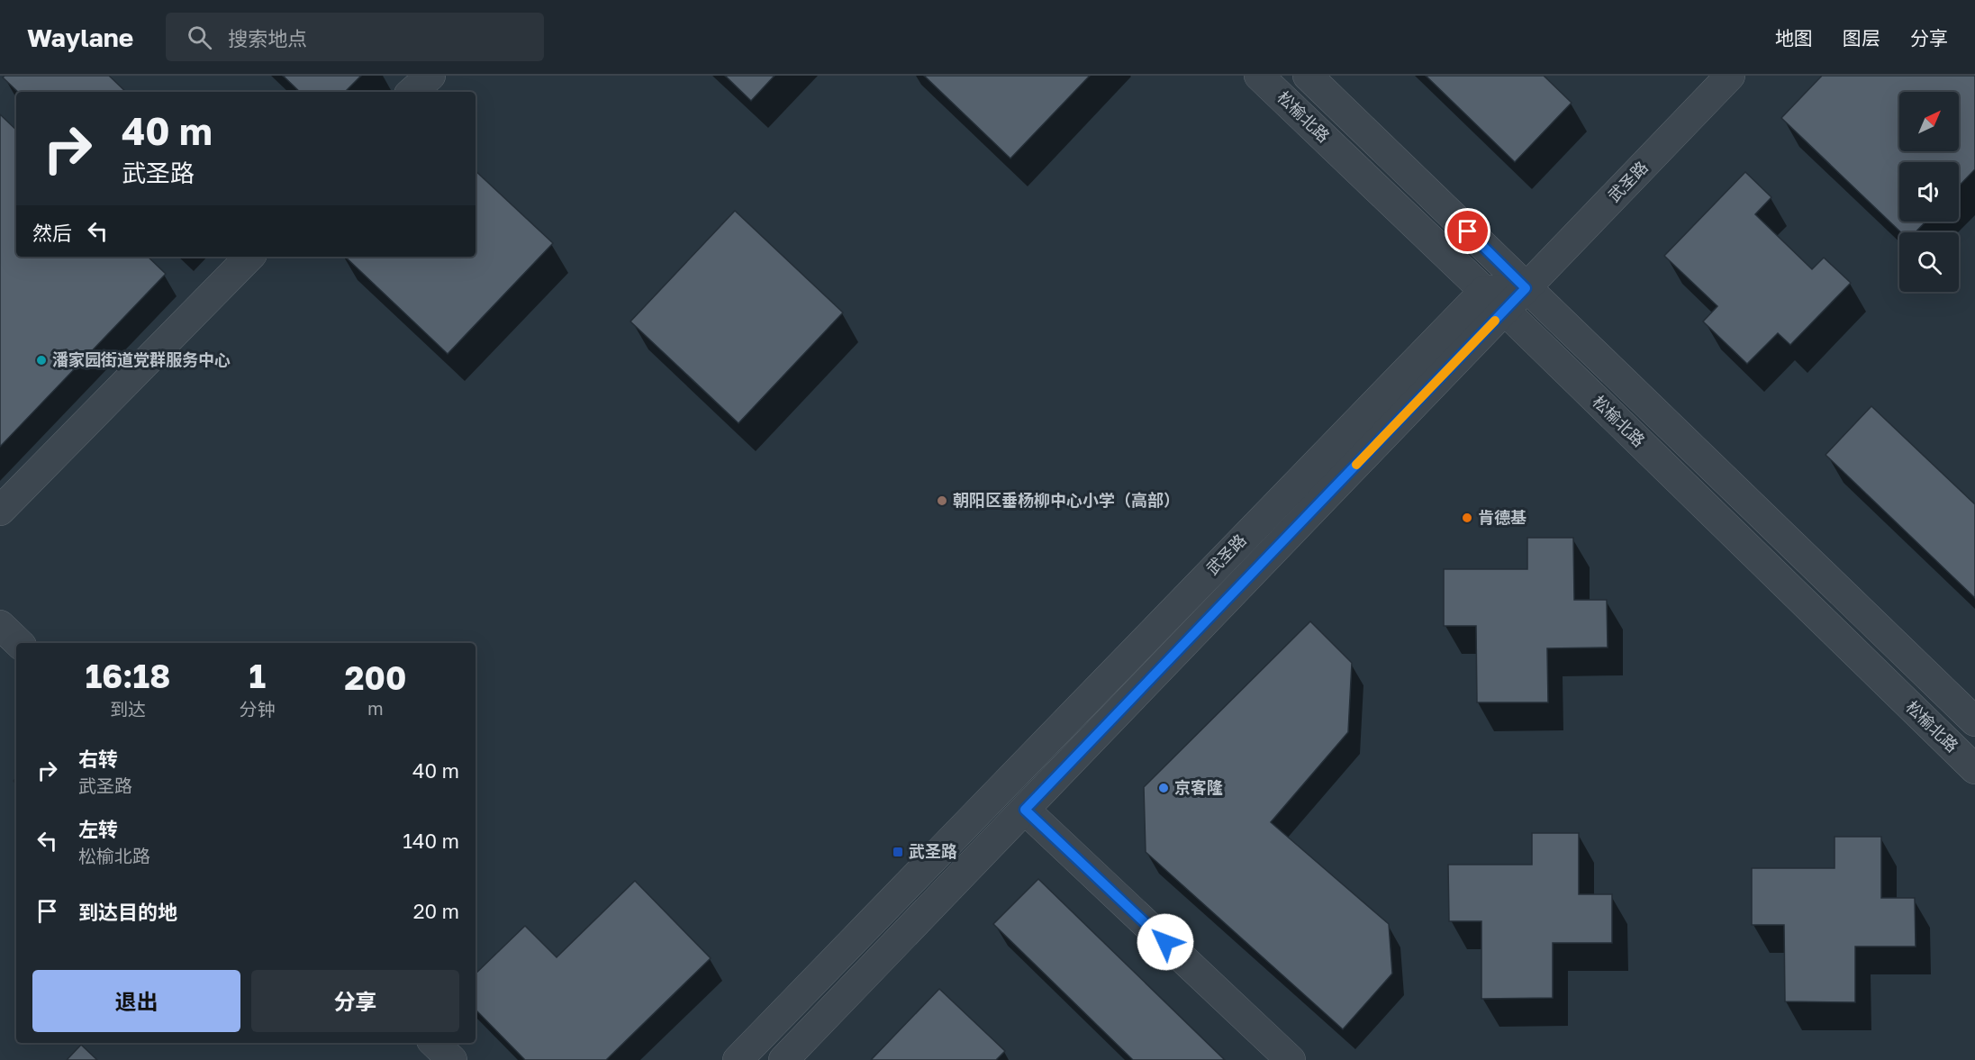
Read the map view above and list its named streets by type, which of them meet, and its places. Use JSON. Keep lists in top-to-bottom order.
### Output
{
  "streets": {
    "street": ["松榆北路", "武圣路"]
  },
  "crossings": [
    ["松榆北路", "武圣路"]
  ],
  "places": {
    "other": [
      "潘家园街道党群服务中心",
      "朝阳区垂杨柳中心小学（高部）",
      "肯德基",
      "京客隆"
    ],
    "transit": ["武圣路"]
  },
  "north": "top right",
  "page": {
    "header": "Waylane",
    "search": "搜索地点",
    "nav": ["地图", "图层", "分享"],
    "turn": ["40 m", "武圣路"],
    "then": "然后",
    "eta": [
      "16:18",
      "到达",
      "1",
      "分钟",
      "200",
      "m"
    ],
    "list": [
      {
        "name": "右转",
        "note": "武圣路",
        "value": "40 m"
      },
      {
        "name": "左转",
        "note": "松榆北路",
        "value": "140 m"
      },
      {
        "name": "到达目的地",
        "value": "20 m"
      }
    ],
    "buttons": ["退出", "分享"]
  }
}
